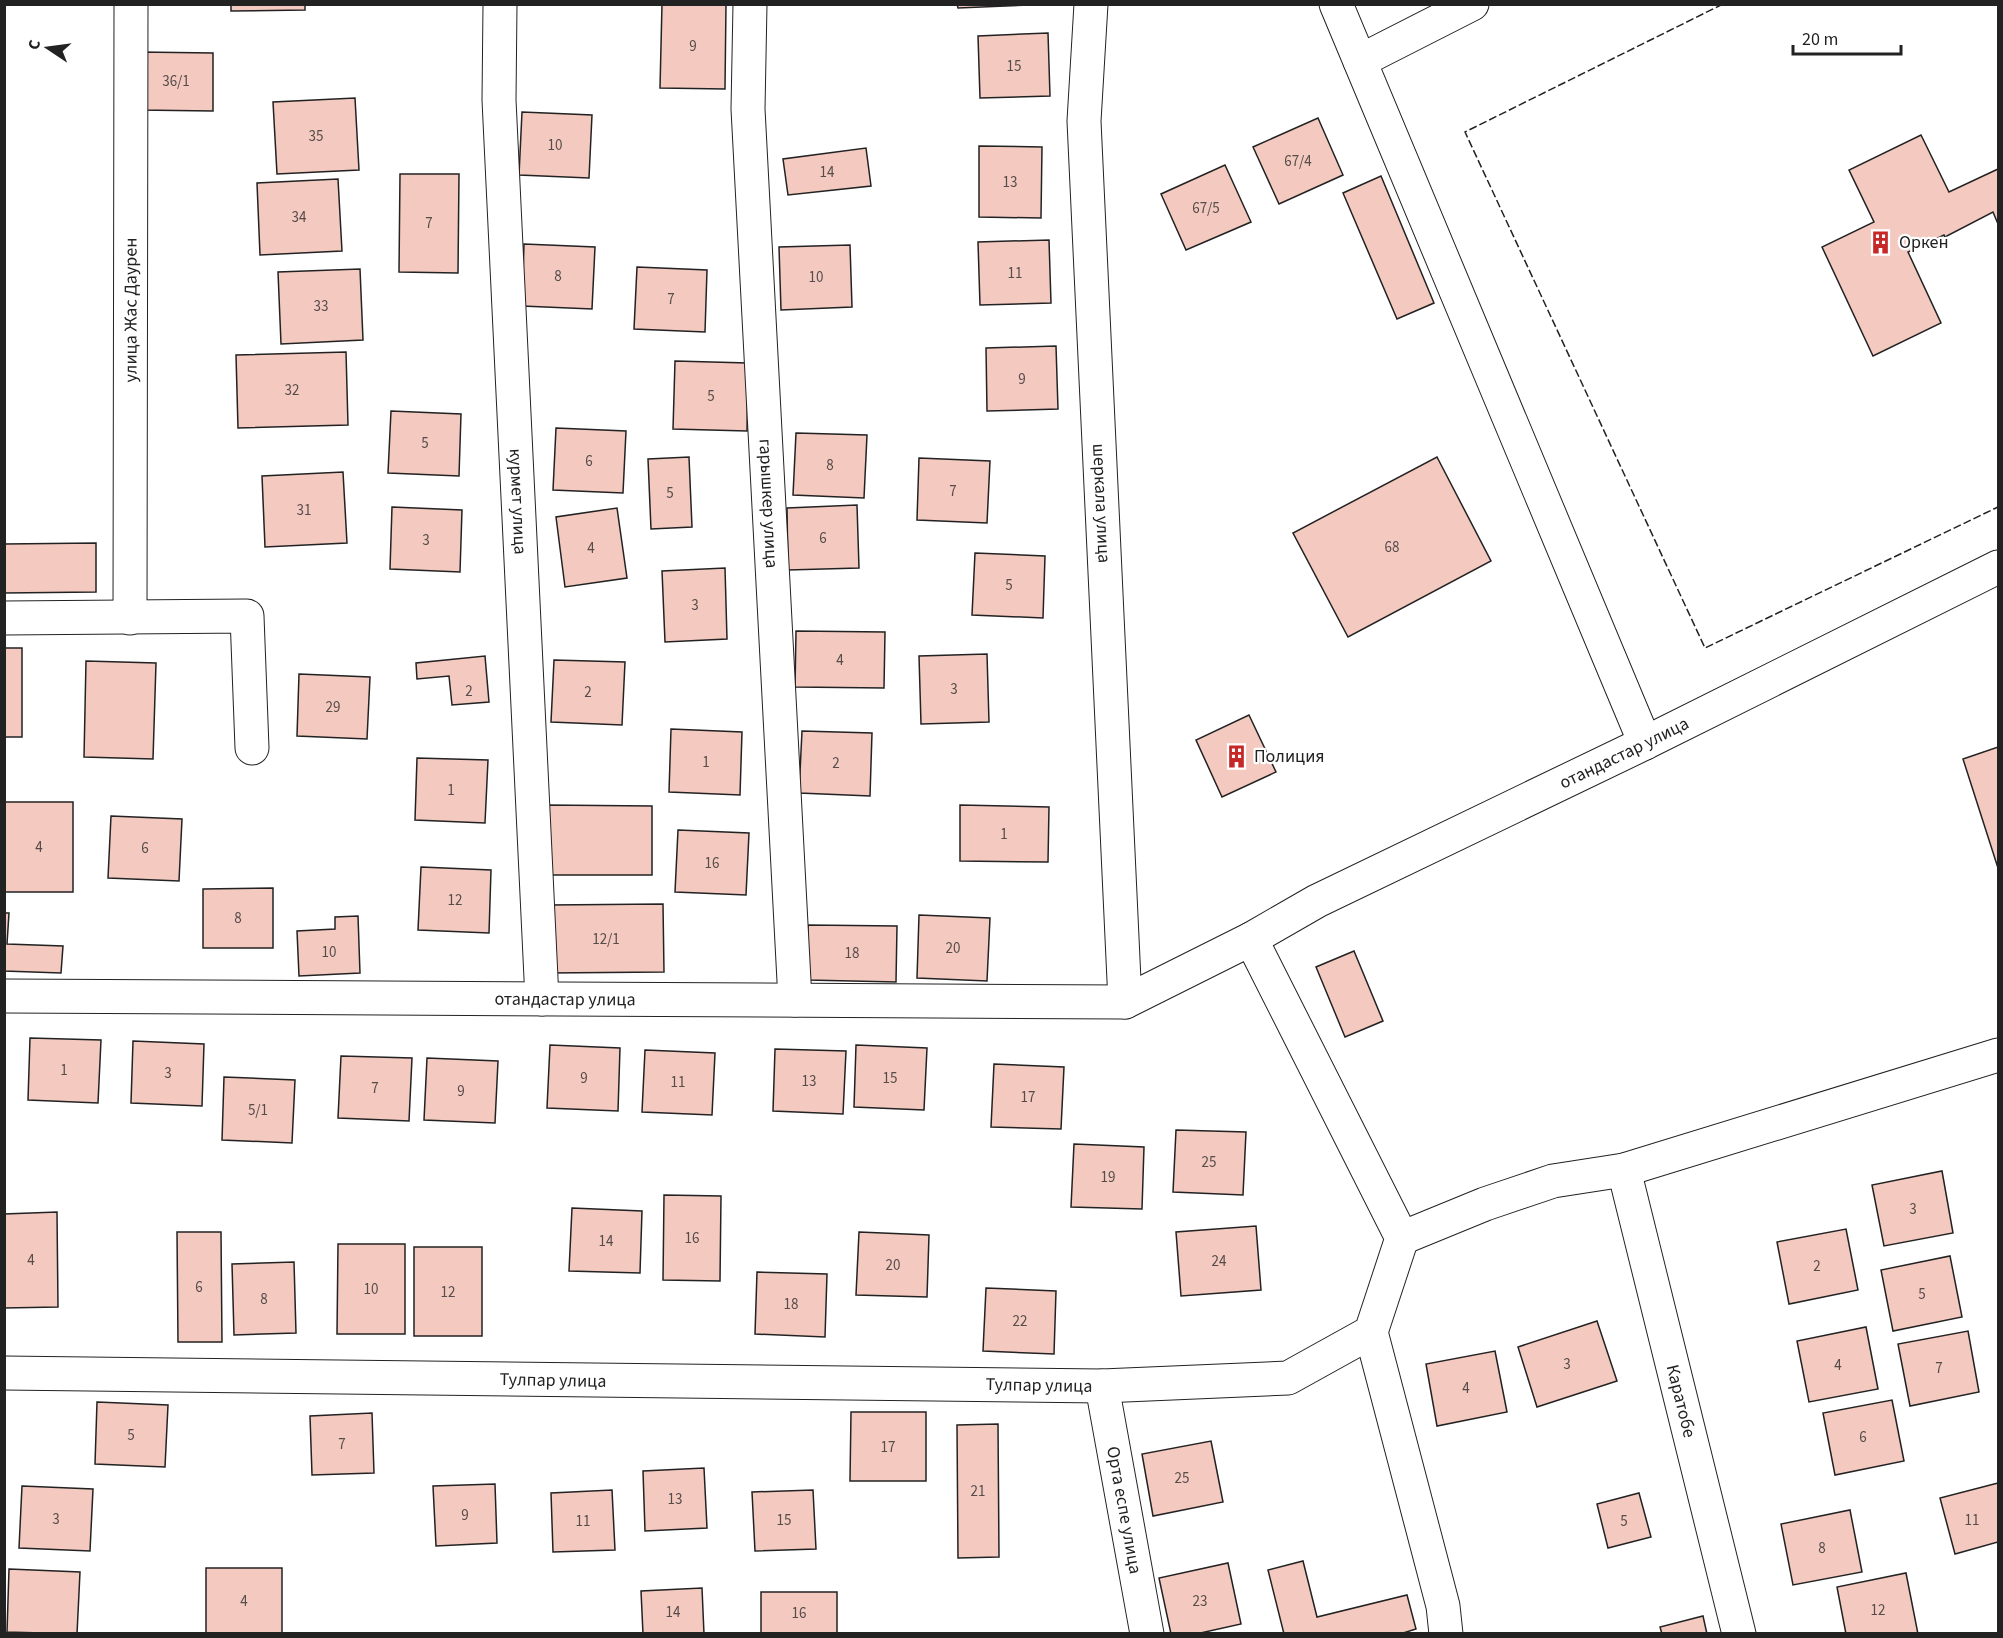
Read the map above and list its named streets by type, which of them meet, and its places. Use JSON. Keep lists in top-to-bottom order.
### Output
{
  "streets": {
    "street": [
      "улица Жас Даурен",
      "курмет улица",
      "гарышкер улица",
      "шеркала улица",
      "отандастар улица",
      "Тулпар улица",
      "Каратобе",
      "Орта еспе улица"
    ]
  },
  "crossings": [
    ["курмет улица", "отандастар улица"],
    ["гарышкер улица", "отандастар улица"],
    ["шеркала улица", "отандастар улица"],
    ["Тулпар улица", "Орта еспе улица"]
  ],
  "places": {
    "building": ["Оркен", "Полиция"]
  },
  "house_numbers": [
    "9",
    "15",
    "36/1",
    "35",
    "10",
    "67/4",
    "14",
    "13",
    "67/5",
    "34",
    "7",
    "11",
    "8",
    "10",
    "7",
    "33",
    "9",
    "32",
    "5",
    "5",
    "6",
    "8",
    "7",
    "5",
    "31",
    "6",
    "3",
    "68",
    "4",
    "5",
    "3",
    "4",
    "3",
    "2",
    "2",
    "29",
    "1",
    "2",
    "1",
    "1",
    "4",
    "6",
    "16",
    "12",
    "8",
    "12/1",
    "20",
    "10",
    "18",
    "1",
    "3",
    "9",
    "15",
    "13",
    "11",
    "7",
    "9",
    "17",
    "5/1",
    "25",
    "19",
    "3",
    "16",
    "14",
    "4",
    "24",
    "20",
    "2",
    "6",
    "10",
    "12",
    "5",
    "8",
    "18",
    "22",
    "3",
    "4",
    "7",
    "4",
    "5",
    "6",
    "7",
    "17",
    "25",
    "21",
    "13",
    "9",
    "3",
    "15",
    "11",
    "11",
    "5",
    "8",
    "4",
    "23",
    "12",
    "14",
    "16"
  ],
  "scale_bar": "20 m",
  "north": "left"
}
